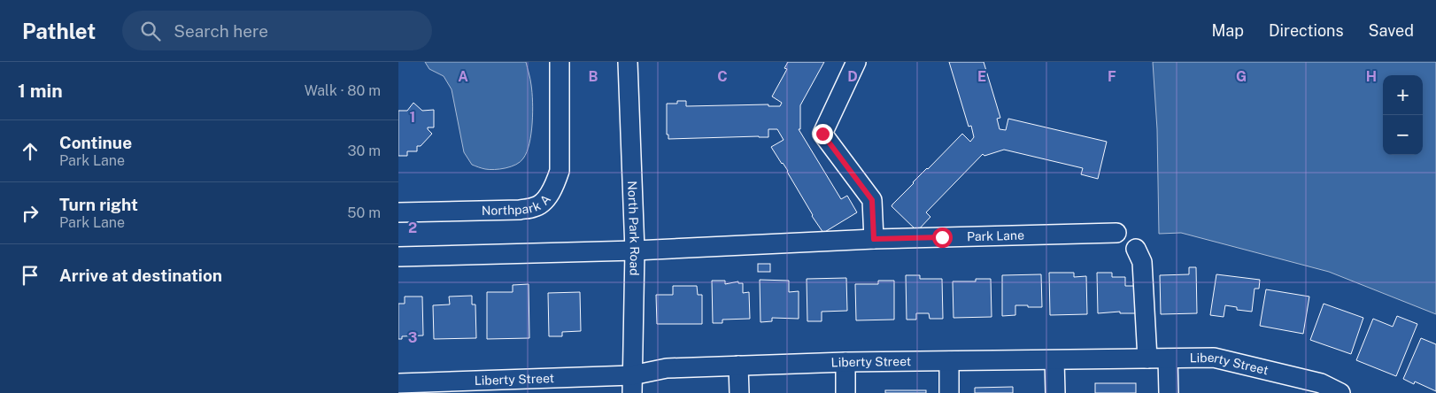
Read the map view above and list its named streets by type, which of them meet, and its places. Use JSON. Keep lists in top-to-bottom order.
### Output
{
  "streets": {
    "street": [
      "Northpark A",
      "North Park Road",
      "Park Lane",
      "Liberty Street"
    ]
  },
  "crossings": [
    ["North Park Road", "Park Lane"],
    ["North Park Road", "Liberty Street"]
  ],
  "page": {
    "header": "Pathlet",
    "search": "Search here",
    "nav": ["Map", "Directions", "Saved"],
    "heading": ["1 min", "Walk · 80 m"],
    "map_buttons": ["+", "−"],
    "list": [
      ["Continue", "Park Lane", "30 m"],
      ["Turn right", "Park Lane", "50 m"],
      "Arrive at destination"
    ]
  },
  "grid": {
    "columns": [
      "A",
      "B",
      "C",
      "D",
      "E",
      "F",
      "G",
      "H"
    ],
    "rows": ["1", "2", "3"]
  }
}
